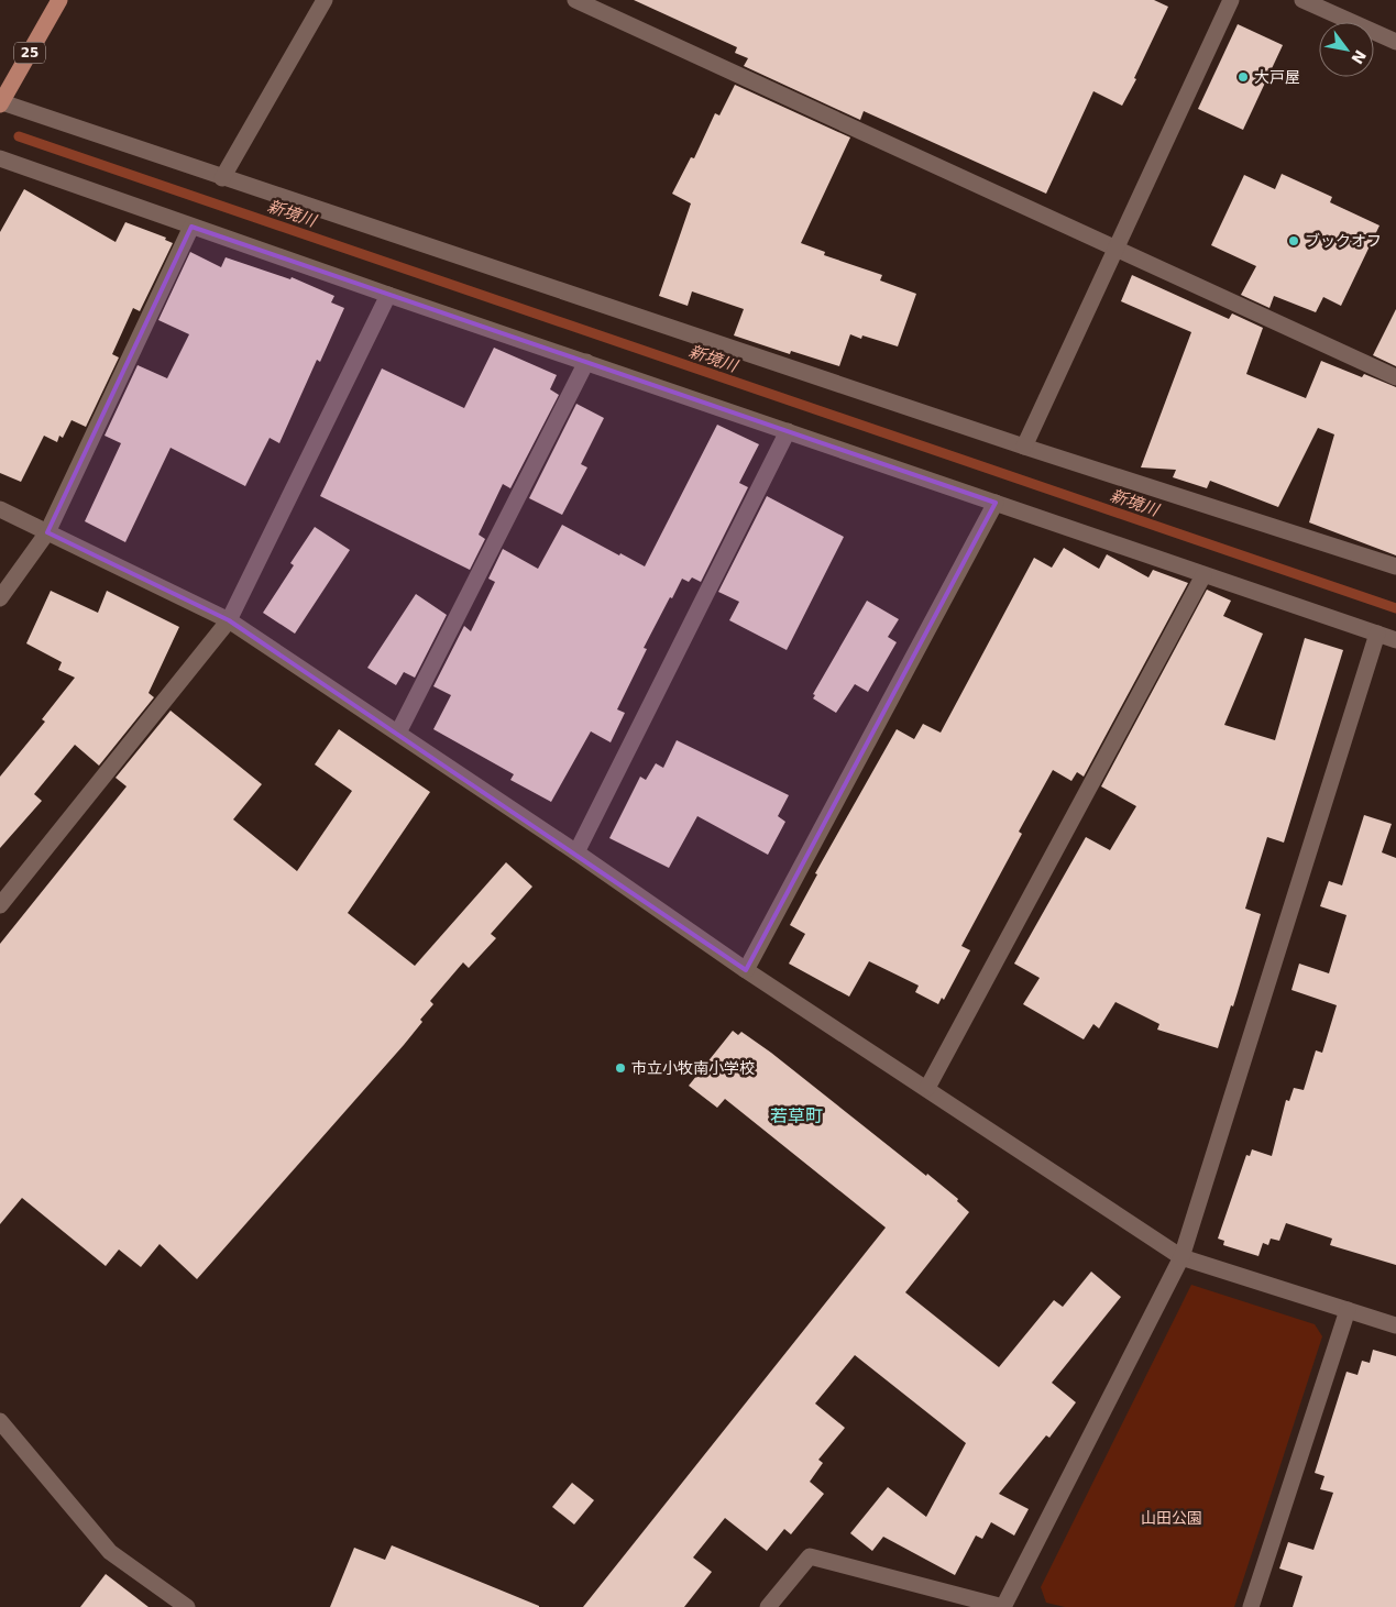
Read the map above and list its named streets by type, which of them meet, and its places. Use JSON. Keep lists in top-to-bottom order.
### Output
{
  "streets": {
    "main road": ["25"]
  },
  "districts": ["若草町"],
  "water": ["新境川"],
  "parks": ["山田公園"],
  "places": ["大戸屋", "ブックオフ", "市立小牧南小学校"],
  "north": "bottom right"
}
